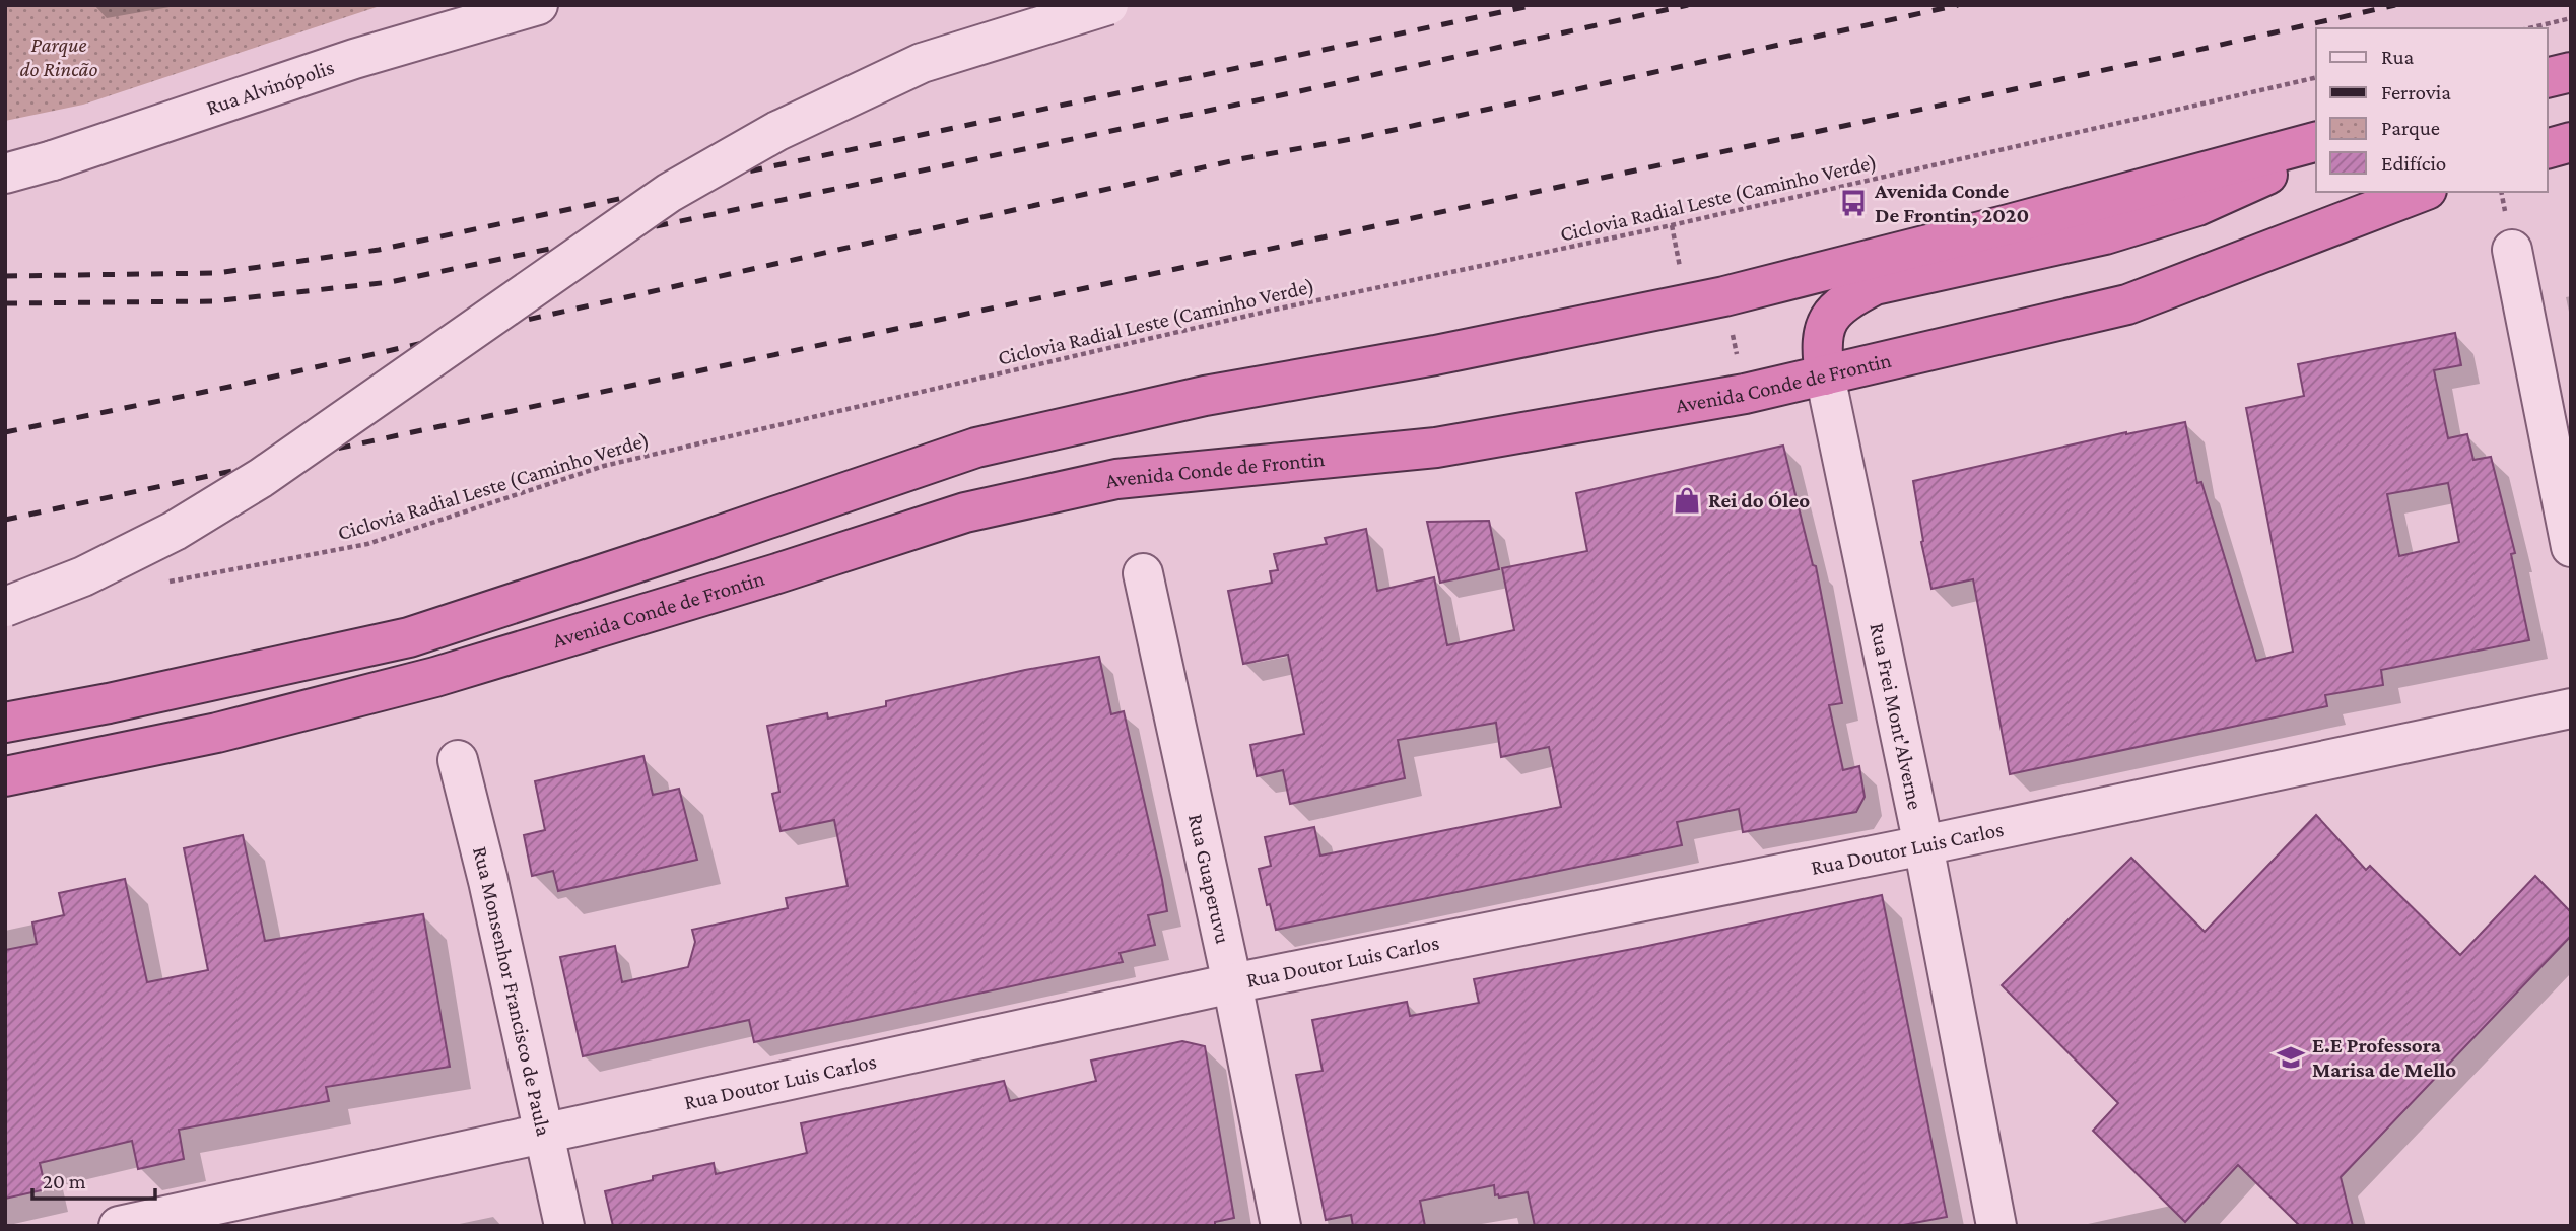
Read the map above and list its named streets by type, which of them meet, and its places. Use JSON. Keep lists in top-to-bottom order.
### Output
{
  "streets": {
    "highway": ["Avenida Conde de Frontin"],
    "street": [
      "Rua Alvinópolis",
      "Rua Frei Mont'Alverne",
      "Rua Doutor Luis Carlos",
      "Rua Guaperuvu",
      "Rua Monsenhor Francisco de Paula"
    ],
    "path": ["Ciclovia Radial Leste (Caminho Verde)"]
  },
  "crossings": [
    ["Avenida Conde de Frontin", "Rua Frei Mont'Alverne"],
    ["Rua Frei Mont'Alverne", "Rua Doutor Luis Carlos"],
    ["Rua Doutor Luis Carlos", "Rua Guaperuvu"],
    ["Rua Doutor Luis Carlos", "Rua Monsenhor Francisco de Paula"]
  ],
  "parks": ["Parque do Rincão"],
  "places": {
    "bus stop": ["Avenida Conde De Frontin, 2020"],
    "shop": ["Rei do Óleo"],
    "school or university": ["E.E Professora Marisa de Mello"]
  },
  "legend": [
    "Rua",
    "Ferrovia",
    "Parque",
    "Edifício"
  ],
  "scale_bar": "20 m"
}
